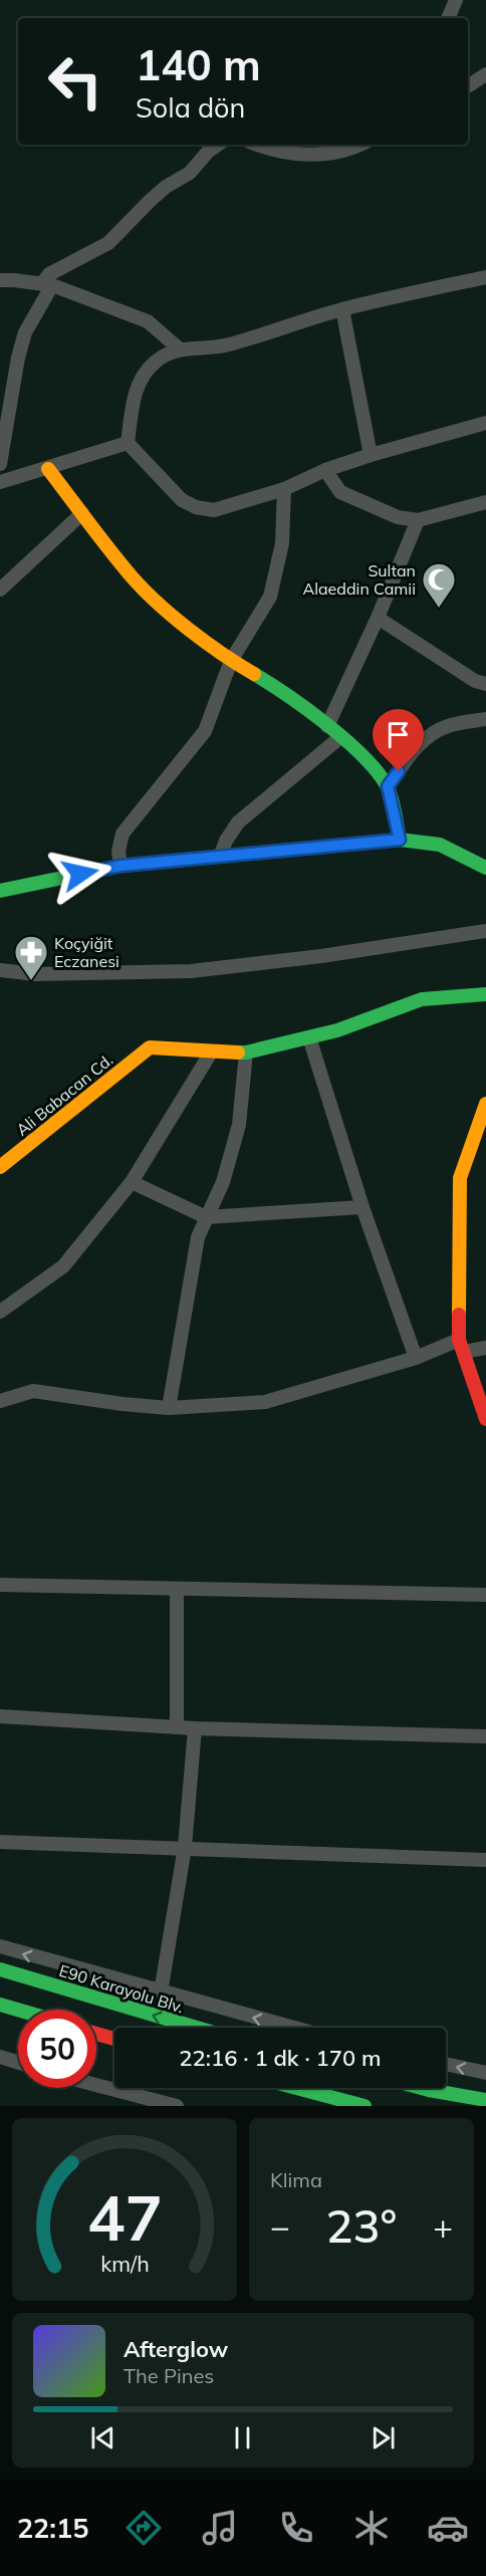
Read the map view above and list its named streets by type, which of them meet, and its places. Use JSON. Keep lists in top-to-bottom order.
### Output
{
  "streets": {
    "main road": ["Ali Babacan Cd.", "E90 Karayolu Blv."]
  },
  "one_way": ["E90 Karayolu Blv."],
  "places": {
    "mosque": ["Sultan Alaeddin Camii"],
    "pharmacy": ["Koçyiğit Eczanesi"]
  },
  "page": {
    "turn": ["140 m", "Sola dön"],
    "limit": "50",
    "trip": "22:16 · 1 dk · 170 m",
    "tile": "Klima",
    "heat": ["−", "23°", "+"],
    "song": ["Afterglow", "The Pines"],
    "tabs": "22:15",
    "gauge": ["47", "km/h"]
  }
}
